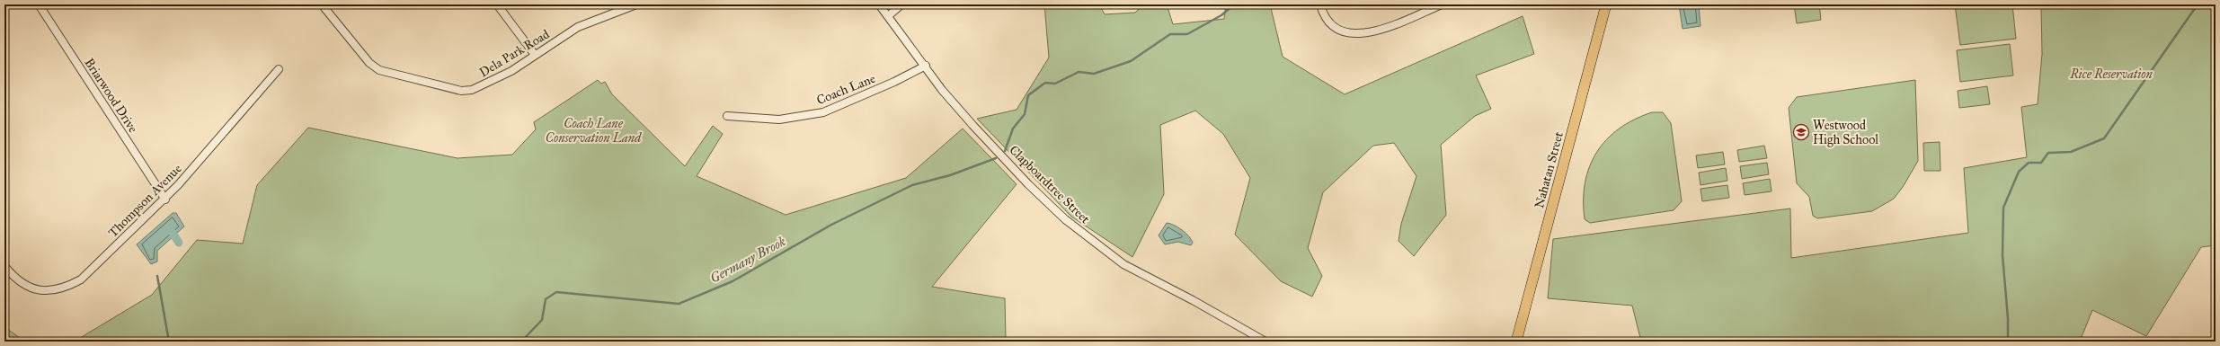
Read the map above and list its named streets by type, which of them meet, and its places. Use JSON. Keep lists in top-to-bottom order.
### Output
{
  "streets": {
    "main road": ["Nahatan Street"],
    "street": [
      "Dela Park Road",
      "Coach Lane",
      "Briarwood Drive",
      "Clapboardtree Street",
      "Thompson Avenue"
    ]
  },
  "crossings": [
    ["Coach Lane", "Clapboardtree Street"],
    ["Briarwood Drive", "Thompson Avenue"]
  ],
  "water": ["Germany Brook"],
  "parks": ["Rice Reservation", "Coach Lane Conservation Land"],
  "places": {
    "school or university": ["Westwood High School"]
  }
}
